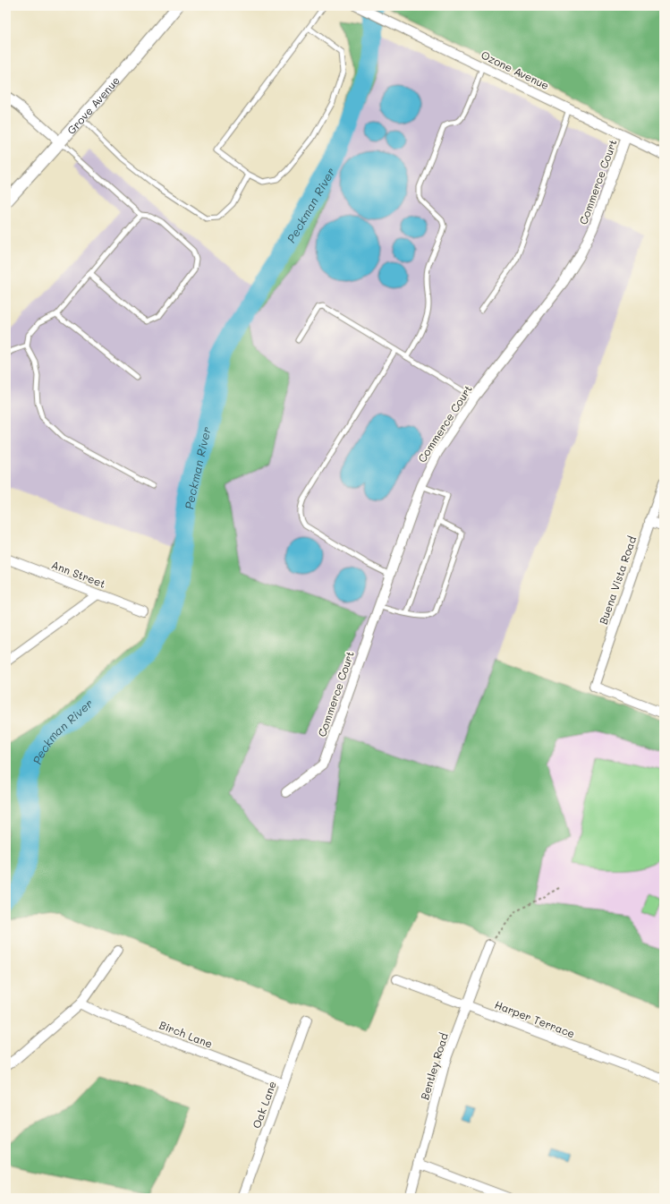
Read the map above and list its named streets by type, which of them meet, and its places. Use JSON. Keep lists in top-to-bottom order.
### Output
{
  "streets": {
    "street": [
      "Ozone Avenue",
      "Grove Avenue",
      "Commerce Court",
      "Ann Street",
      "Buena Vista Road",
      "Harper Terrace",
      "Birch Lane",
      "Bentley Road",
      "Oak Lane"
    ]
  },
  "crossings": [
    ["Ozone Avenue", "Commerce Court"],
    ["Harper Terrace", "Bentley Road"],
    ["Birch Lane", "Oak Lane"]
  ],
  "water": ["Peckman River"]
}
